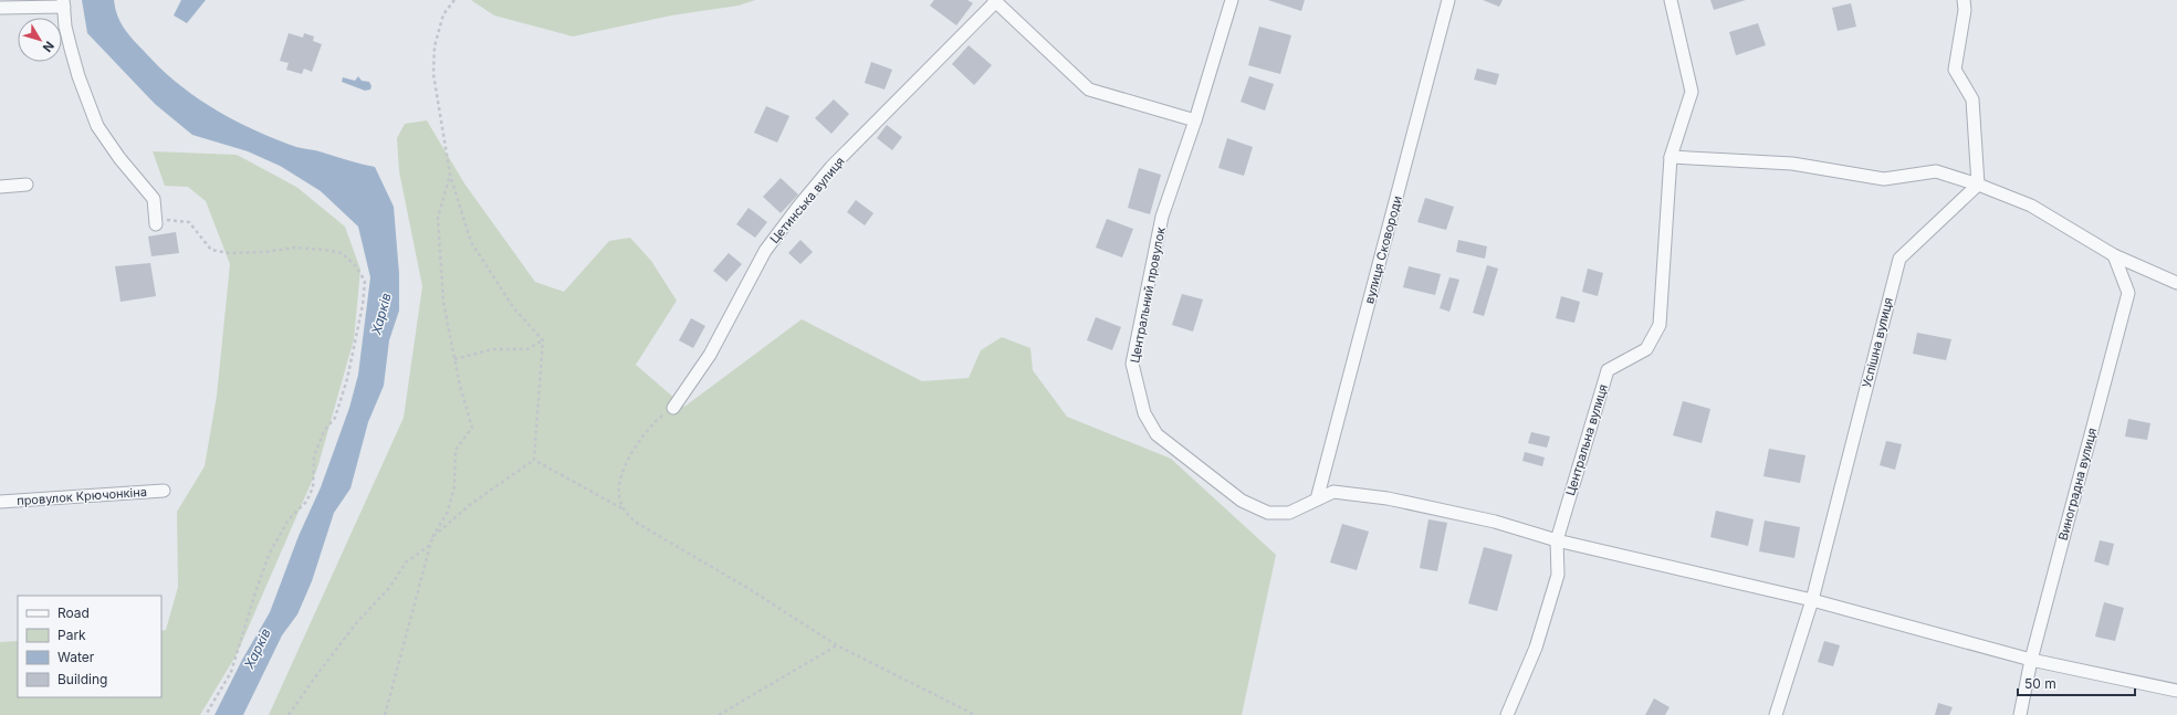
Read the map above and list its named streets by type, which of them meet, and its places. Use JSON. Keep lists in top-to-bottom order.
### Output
{
  "streets": {
    "street": [
      "Цетинська вулиця",
      "вулиця Сковороди",
      "Центральний провулок",
      "Успішна вулиця",
      "Центральна вулиця",
      "Виноградна вулиця",
      "провулок Крючонкіна"
    ]
  },
  "crossings": [
    ["Цетинська вулиця", "Центральний провулок"],
    ["вулиця Сковороди", "Центральний провулок"],
    ["Центральний провулок", "Успішна вулиця"],
    ["Центральний провулок", "Центральна вулиця"],
    ["Центральний провулок", "Виноградна вулиця"]
  ],
  "water": ["Харків"],
  "legend": [
    "Road",
    "Park",
    "Water",
    "Building"
  ],
  "scale_bar": "50 m",
  "north": "bottom right"
}
